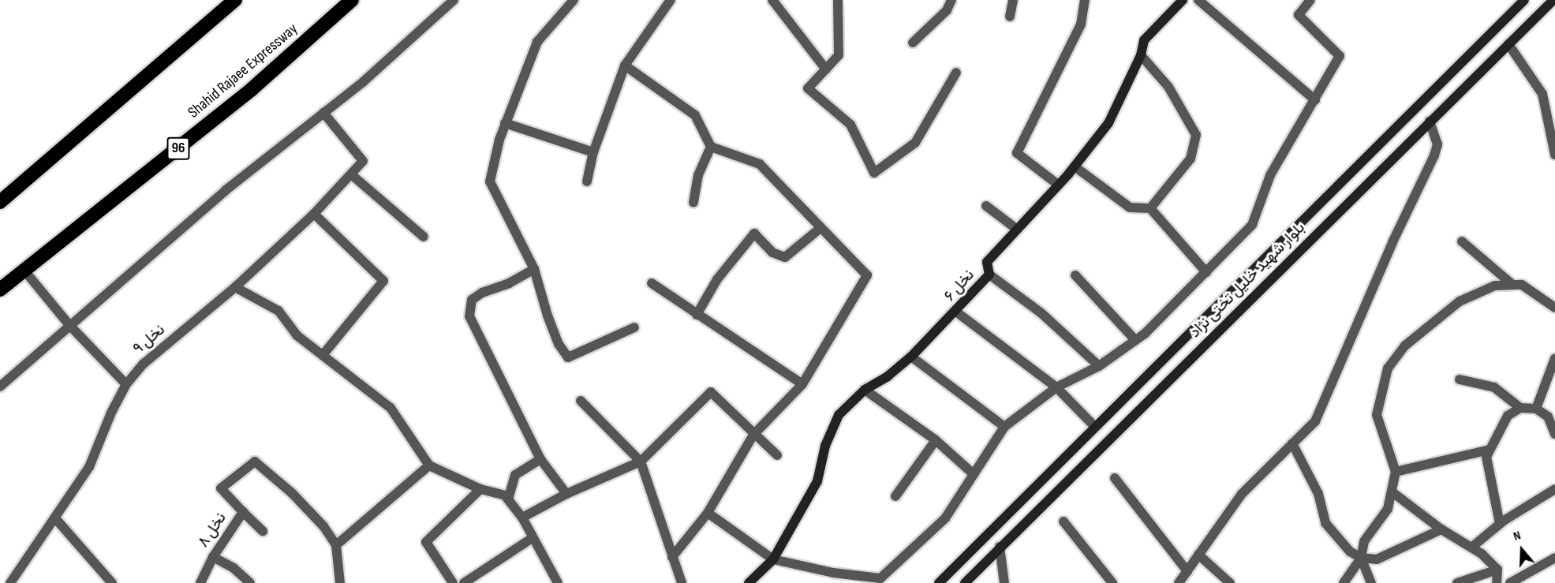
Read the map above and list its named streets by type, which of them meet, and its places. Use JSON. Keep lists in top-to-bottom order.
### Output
{
  "streets": {
    "highway": ["Shahid Rajaee Expressway", "96"],
    "street": [
      "بلوار شهید خلیل تختی نژاد",
      "نخل ۶",
      "نخل ۹",
      "نخل ۸"
    ]
  },
  "north": "top"
}
